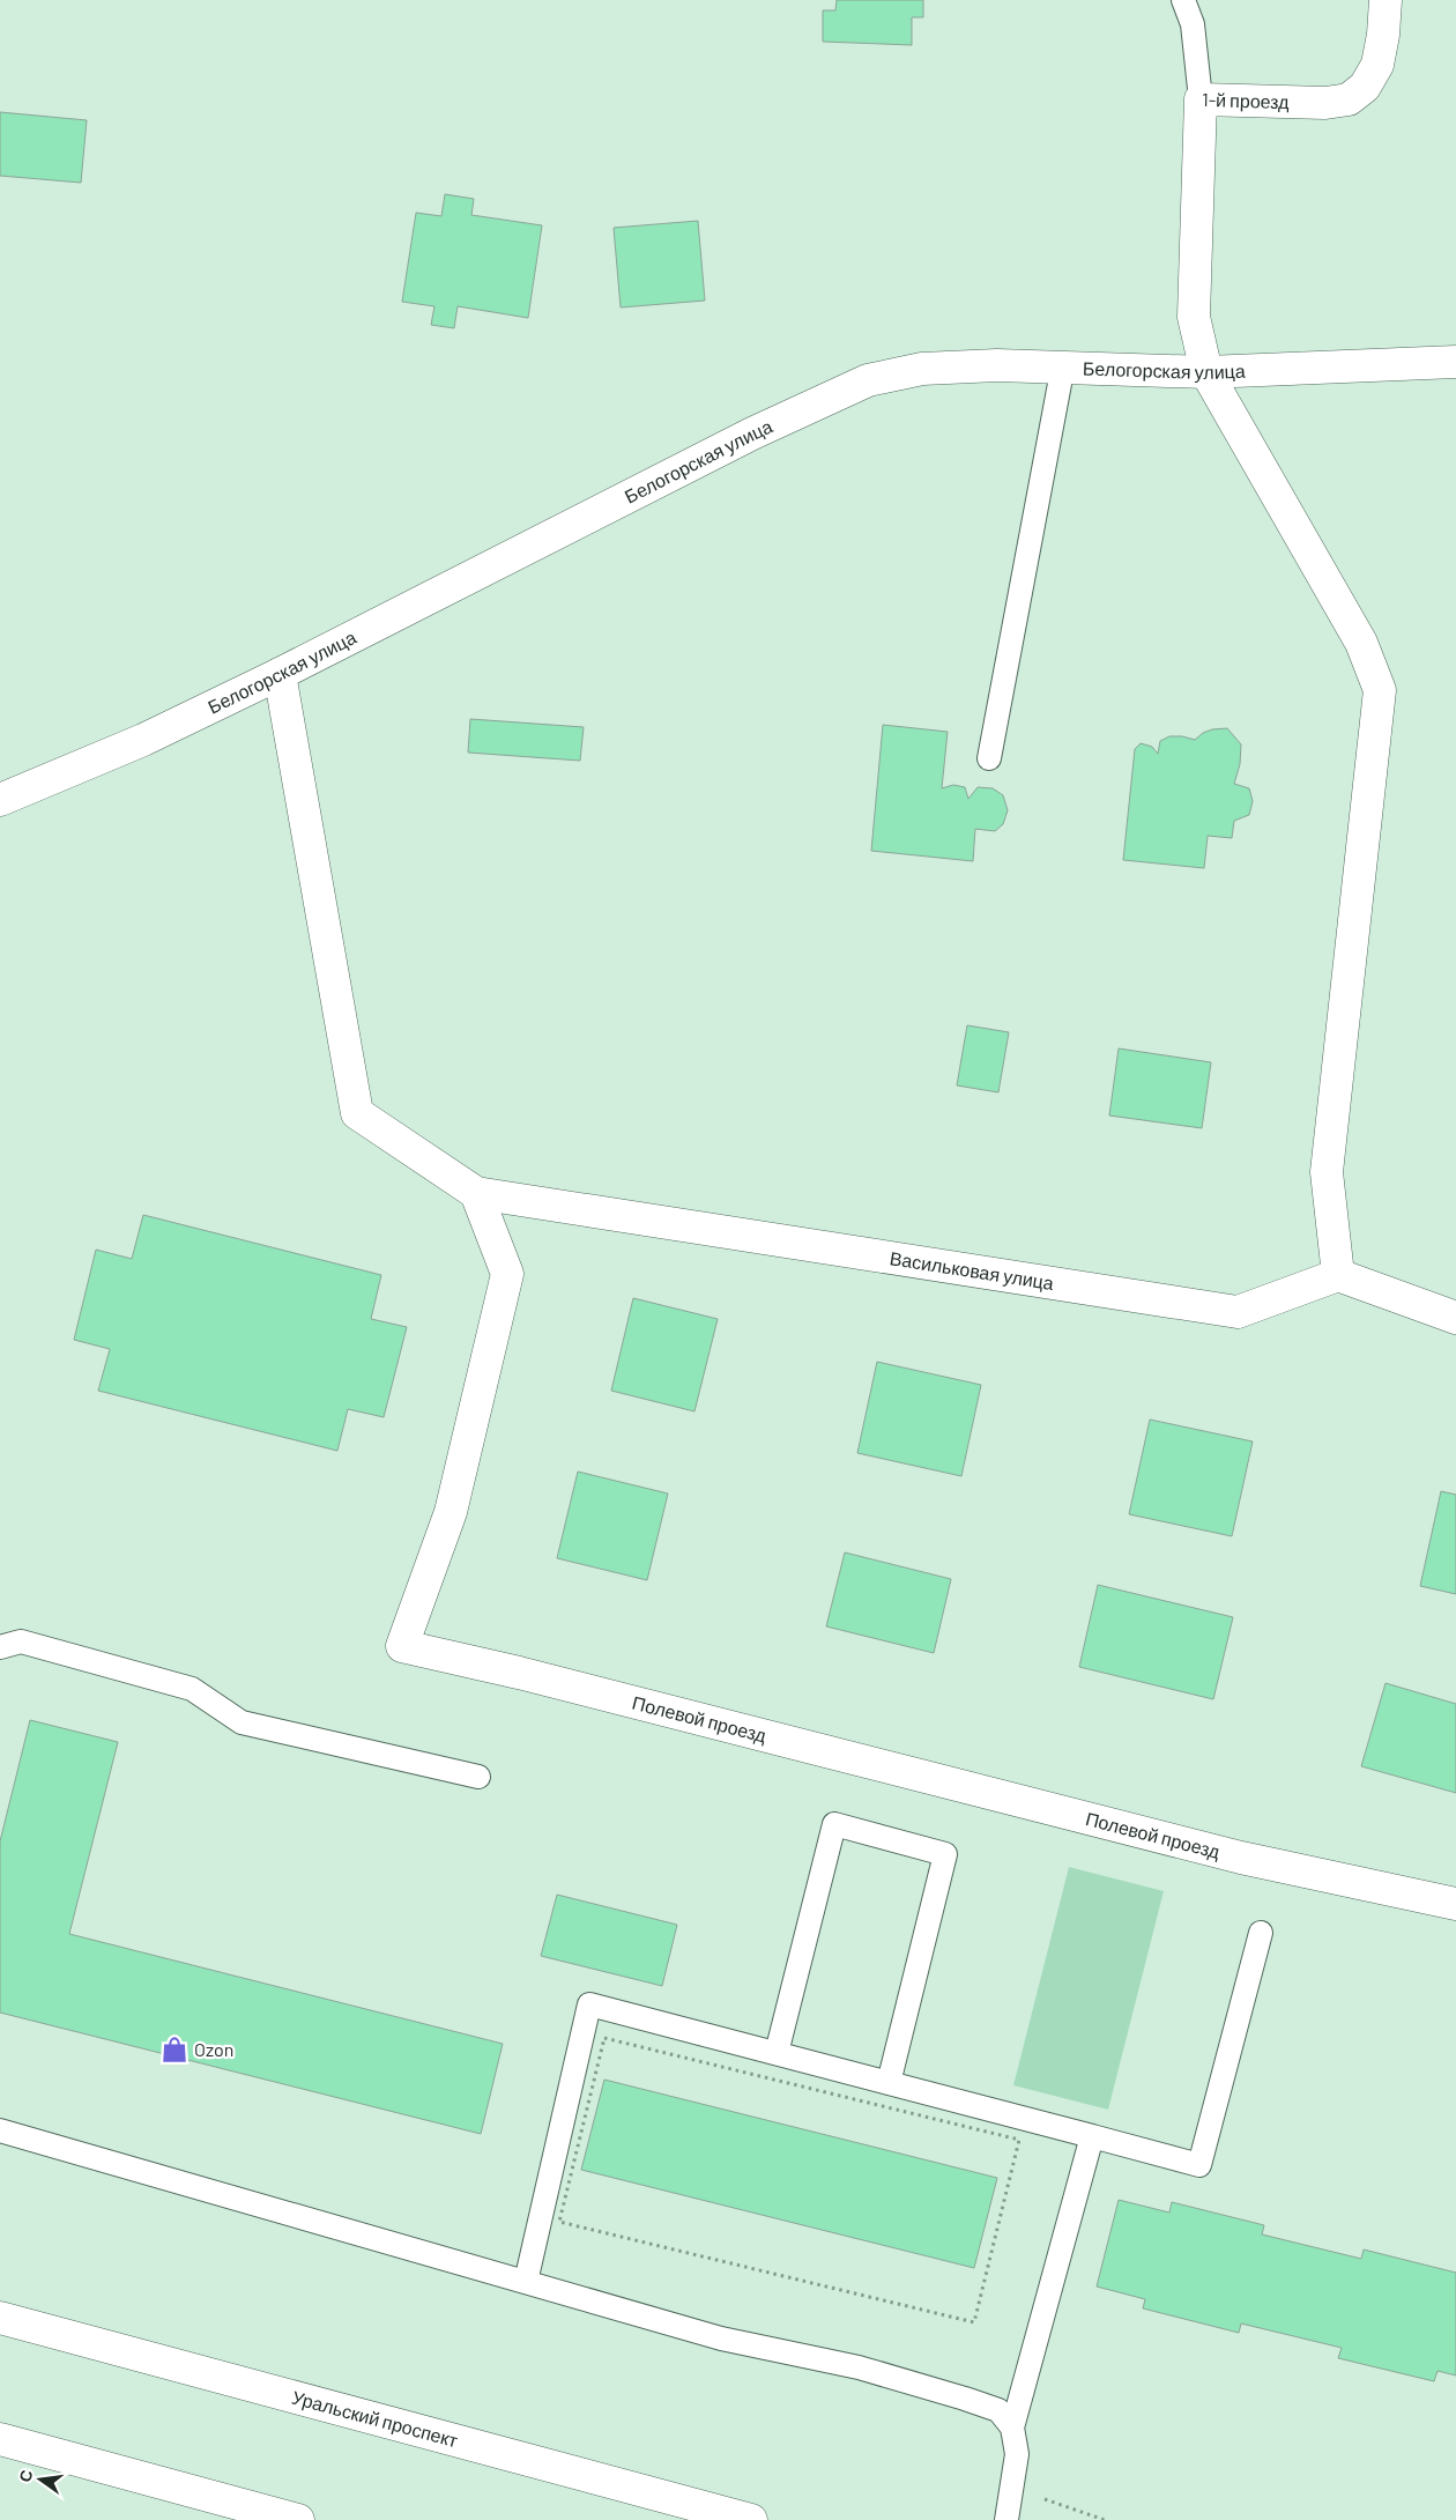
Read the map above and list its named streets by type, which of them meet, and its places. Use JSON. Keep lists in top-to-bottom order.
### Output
{
  "streets": {
    "street": [
      "1-й проезд",
      "Белогорская улица",
      "Васильковая улица",
      "Полевой проезд",
      "Уральский проспект"
    ]
  },
  "crossings": [
    ["1-й проезд", "Белогорская улица"],
    ["1-й проезд", "Васильковая улица"],
    ["Васильковая улица", "Полевой проезд"]
  ],
  "places": {
    "shop": ["Ozon"]
  },
  "north": "left"
}
